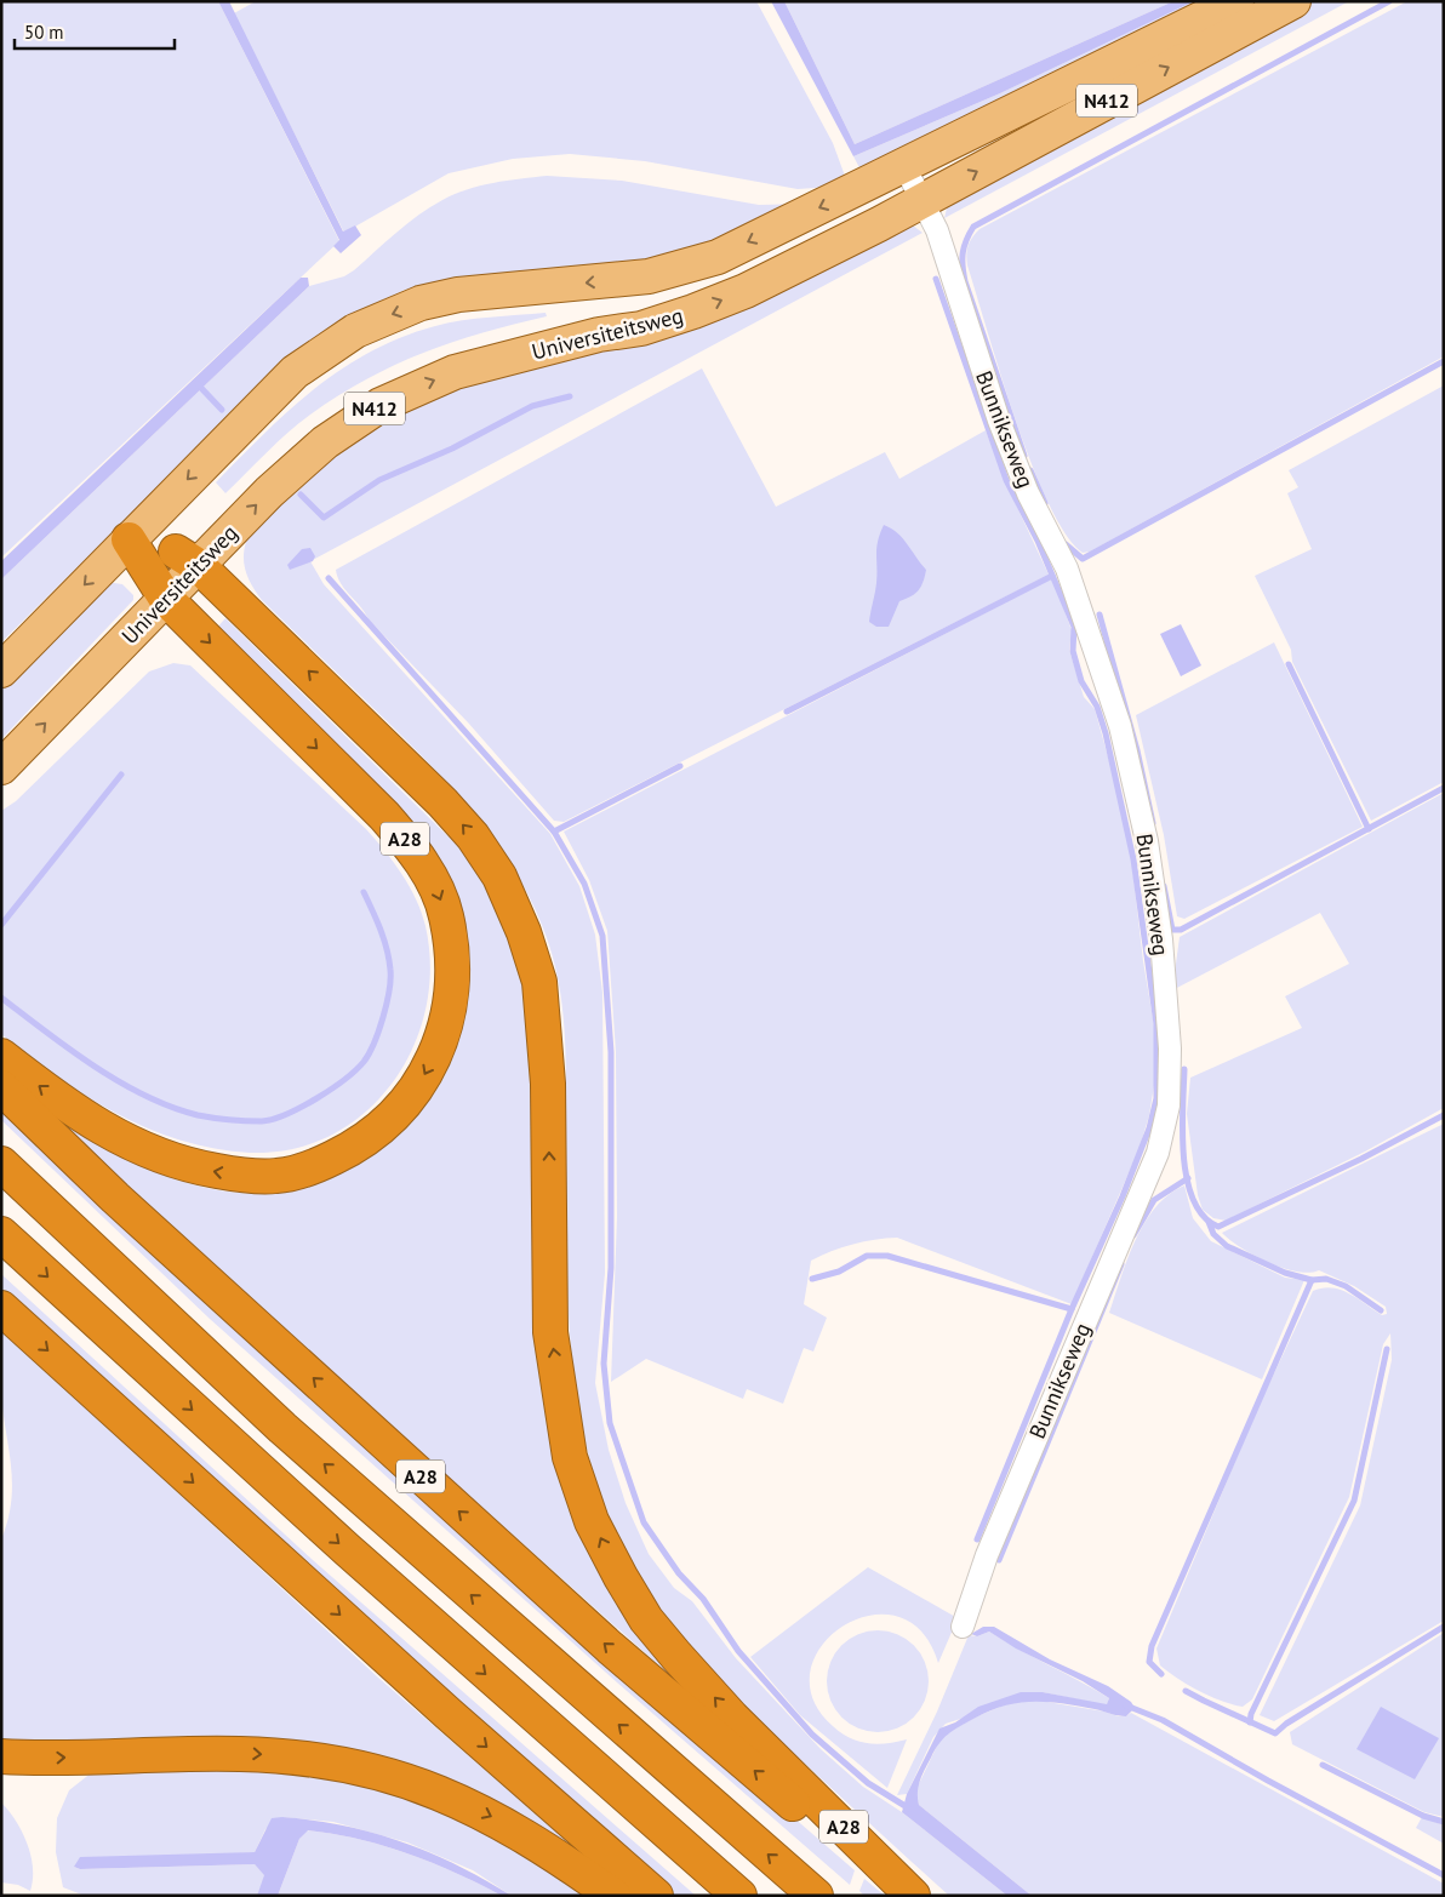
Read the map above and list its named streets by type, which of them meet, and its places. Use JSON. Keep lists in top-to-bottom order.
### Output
{
  "streets": {
    "highway": ["A28"],
    "main road": ["N412", "Universiteitsweg"],
    "street": ["Bunnikseweg"]
  },
  "crossings": [
    ["N412", "Bunnikseweg"],
    ["N412", "A28"],
    ["Universiteitsweg", "Bunnikseweg"],
    ["Universiteitsweg", "A28"]
  ],
  "scale_bar": "50 m"
}
